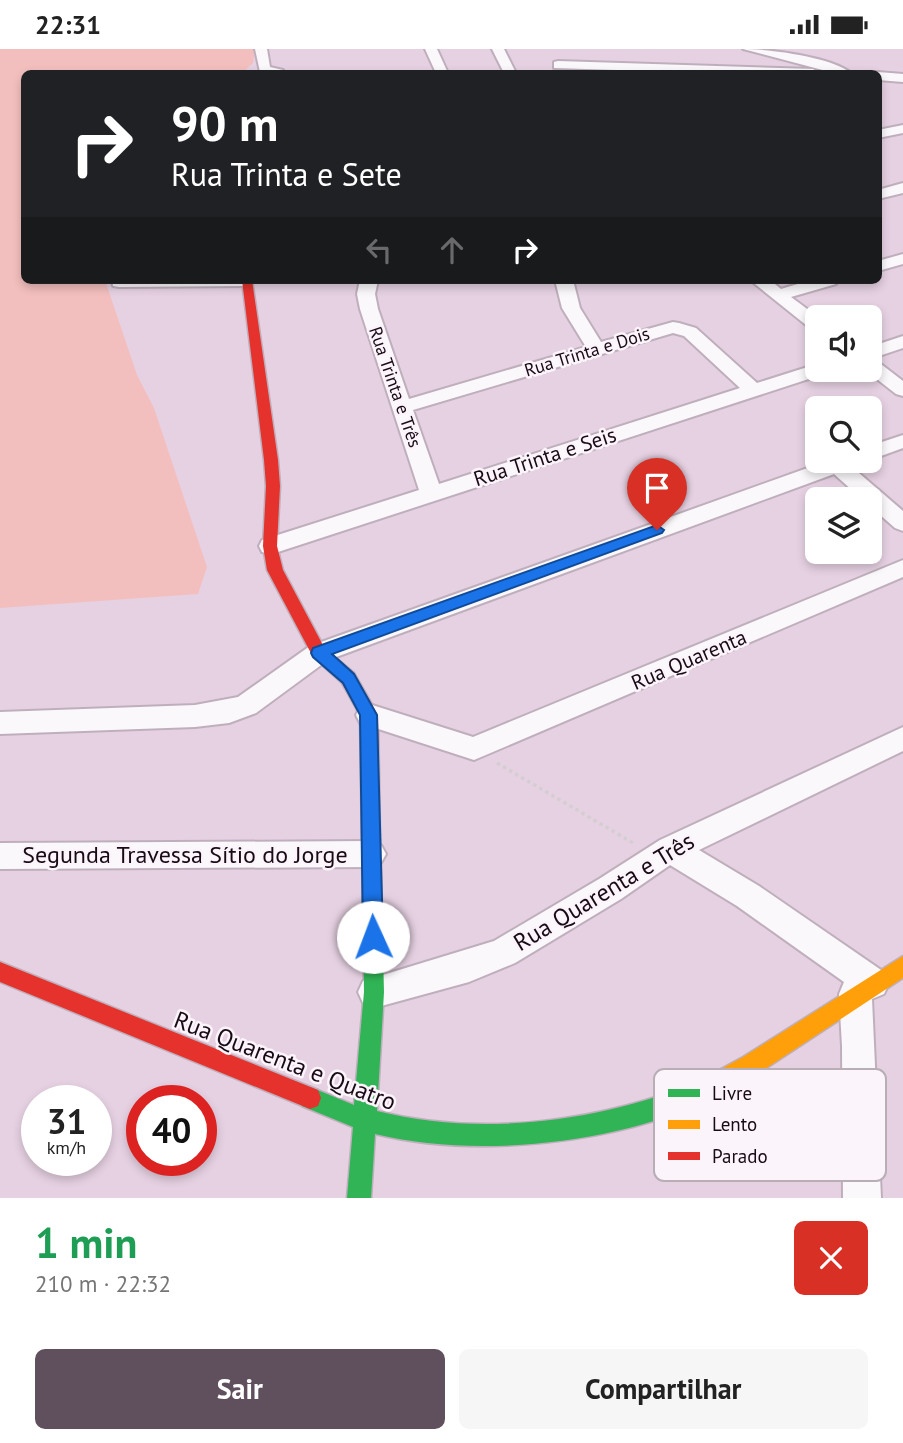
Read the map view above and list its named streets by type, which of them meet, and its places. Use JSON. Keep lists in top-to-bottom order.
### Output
{
  "streets": {
    "street": [
      "Rua Trinta e Dois",
      "Rua Trinta e Três",
      "Rua Trinta e Seis",
      "Rua Quarenta",
      "Segunda Travessa Sítio do Jorge",
      "Rua Quarenta e Três",
      "Rua Quarenta e Quatro"
    ]
  },
  "crossings": [
    ["Rua Trinta e Dois", "Rua Trinta e Três"],
    ["Rua Trinta e Dois", "Rua Trinta e Seis"],
    ["Rua Trinta e Três", "Rua Trinta e Seis"]
  ],
  "legend": ["Livre", "Lento", "Parado"],
  "page": {
    "status": "22:31",
    "turn": ["90 m", "Rua Trinta e Sete"],
    "speed": "31 km/h",
    "limit": "40",
    "heading": ["1 min", "210 m · 22:32"],
    "buttons": ["Sair", "Compartilhar"]
  }
}
